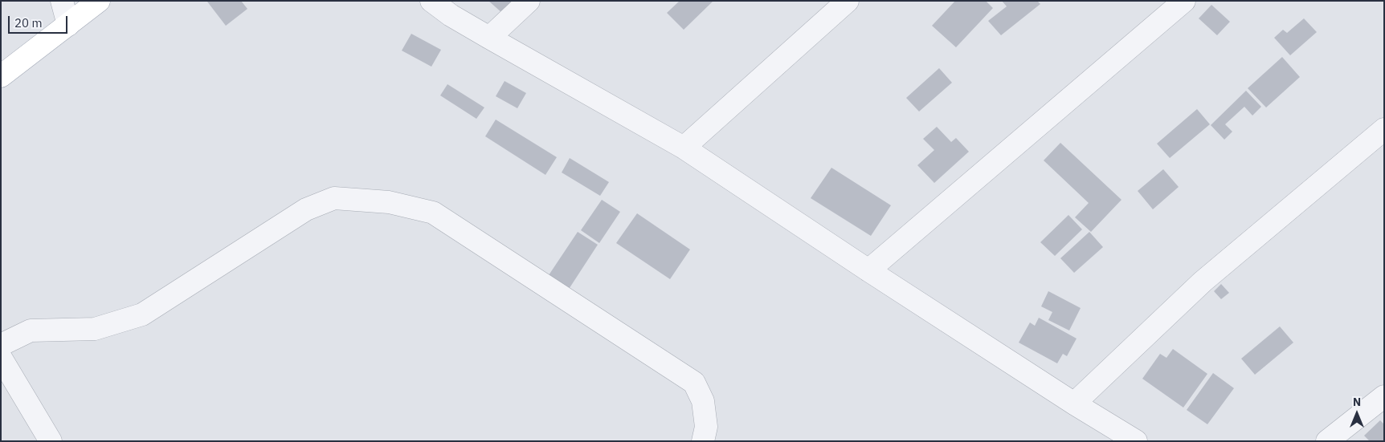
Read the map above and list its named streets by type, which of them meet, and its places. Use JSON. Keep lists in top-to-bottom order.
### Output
{
  "scale_bar": "20 m",
  "north": "top"
}
